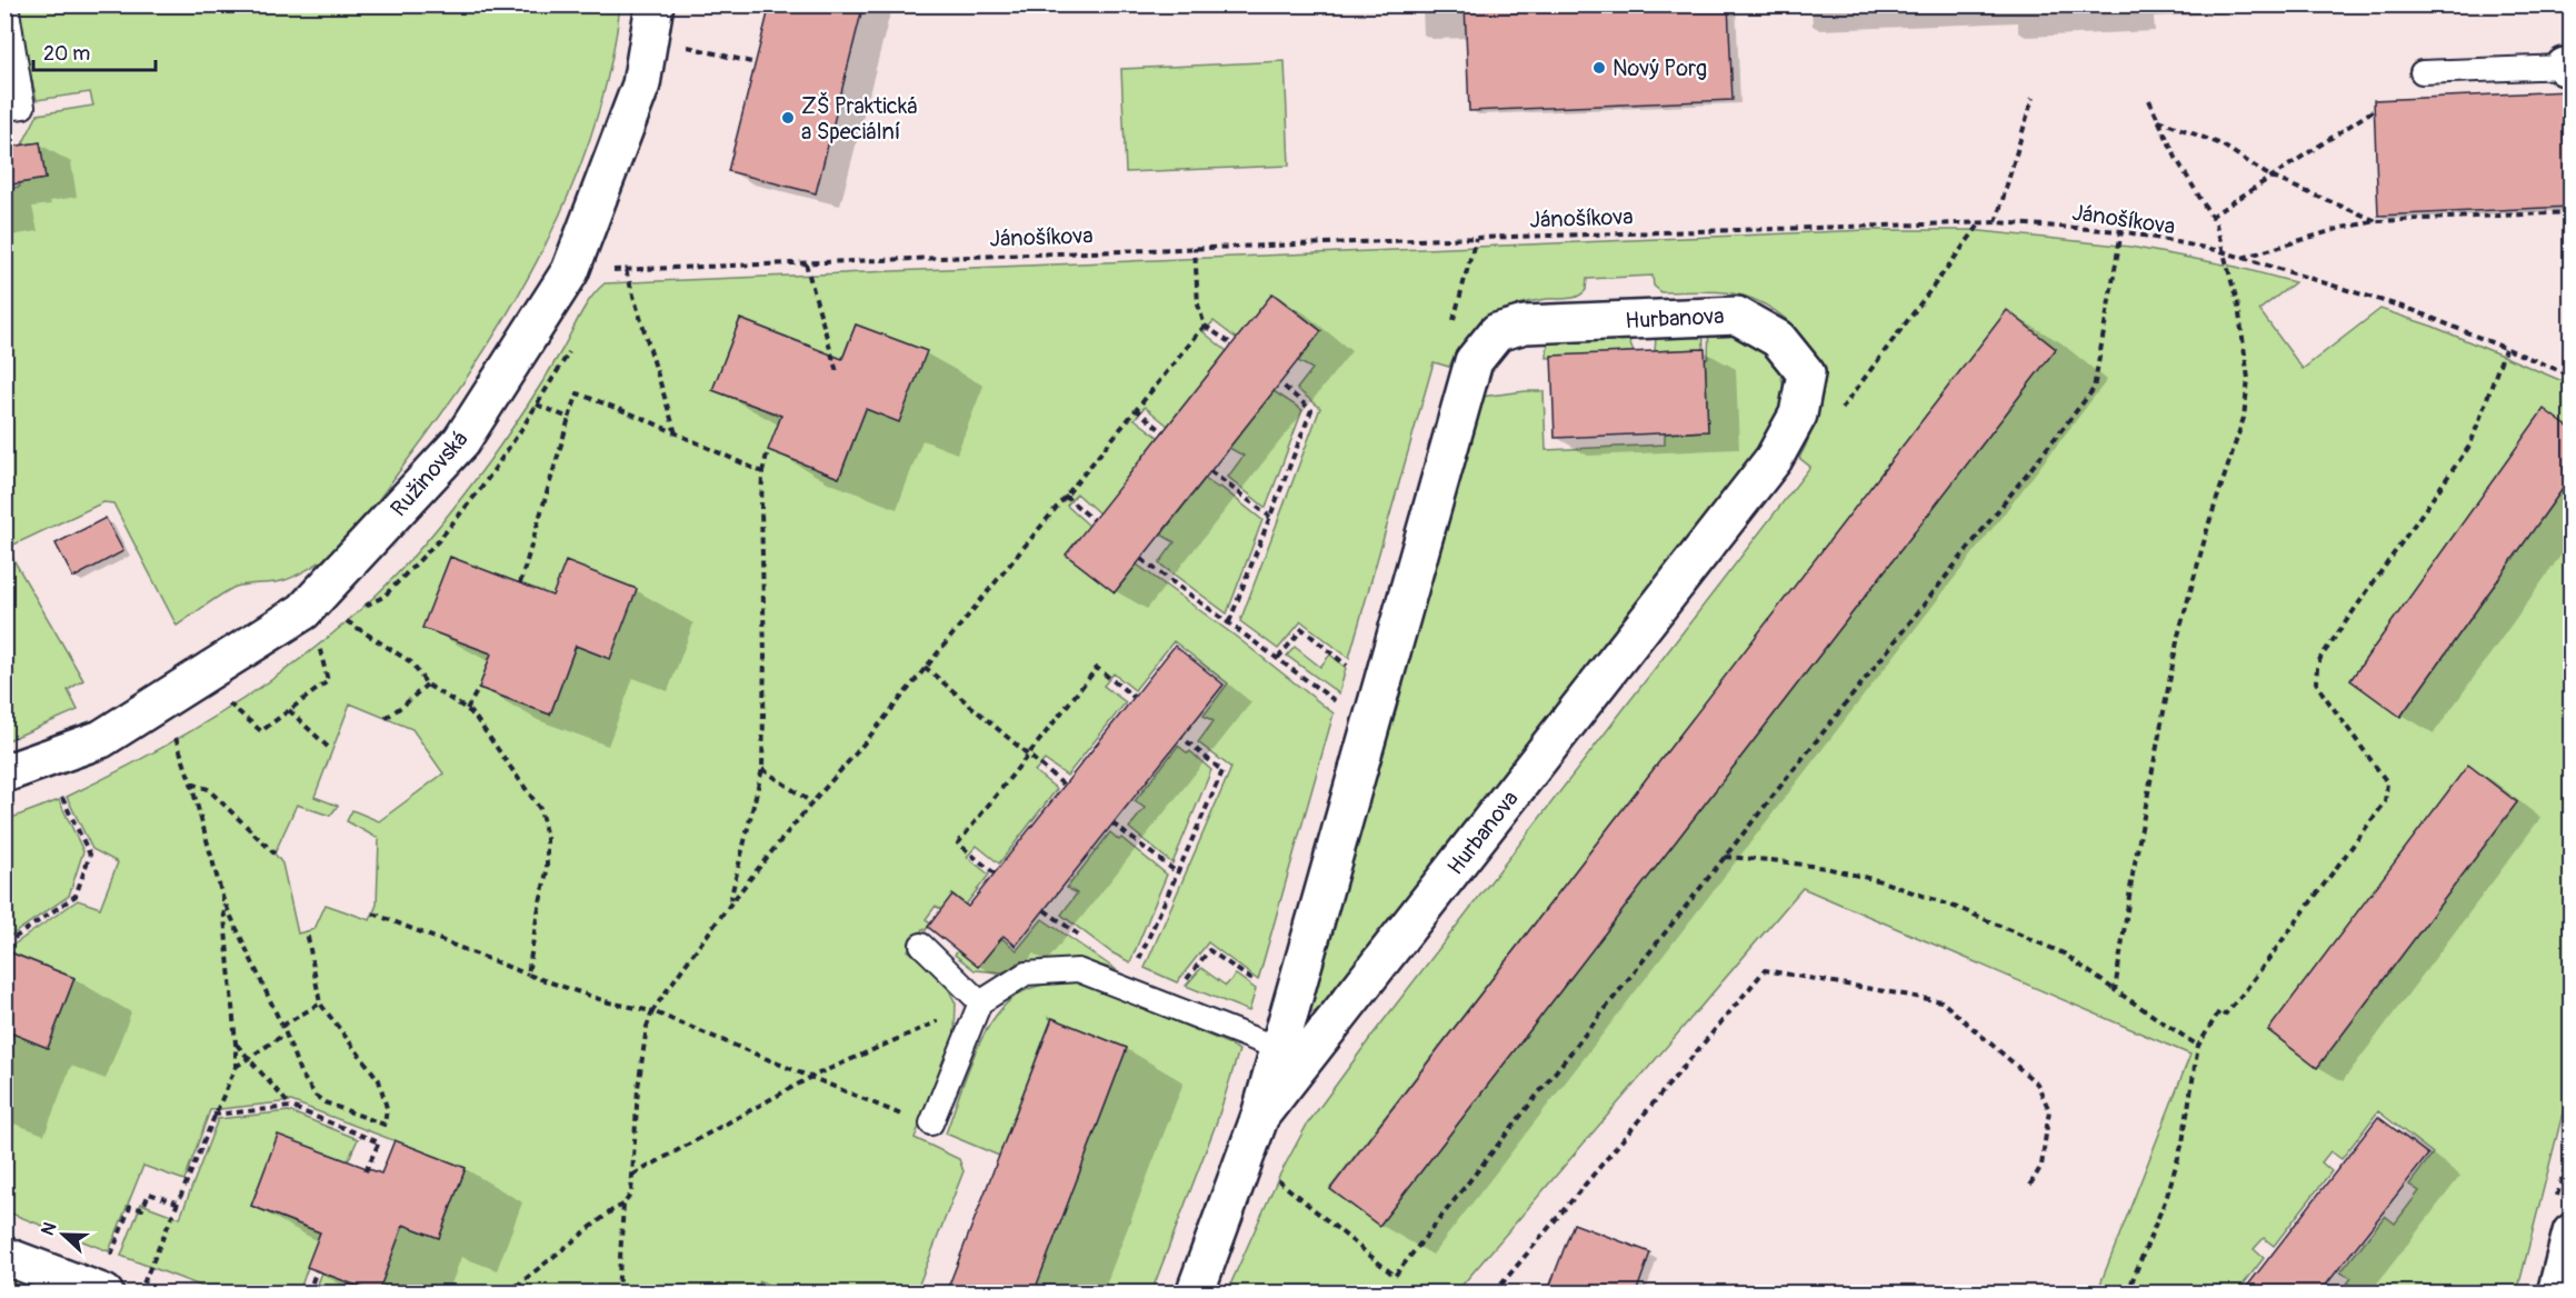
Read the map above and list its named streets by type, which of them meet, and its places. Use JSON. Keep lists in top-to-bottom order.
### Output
{
  "streets": {
    "street": ["Hurbanova", "Ružinovská"],
    "path": ["Jánošíkova"]
  },
  "crossings": [
    ["Jánošíkova", "Ružinovská"]
  ],
  "places": ["Nový Porg", "ZŠ Praktická a Speciální"],
  "scale_bar": "20 m",
  "north": "left"
}
